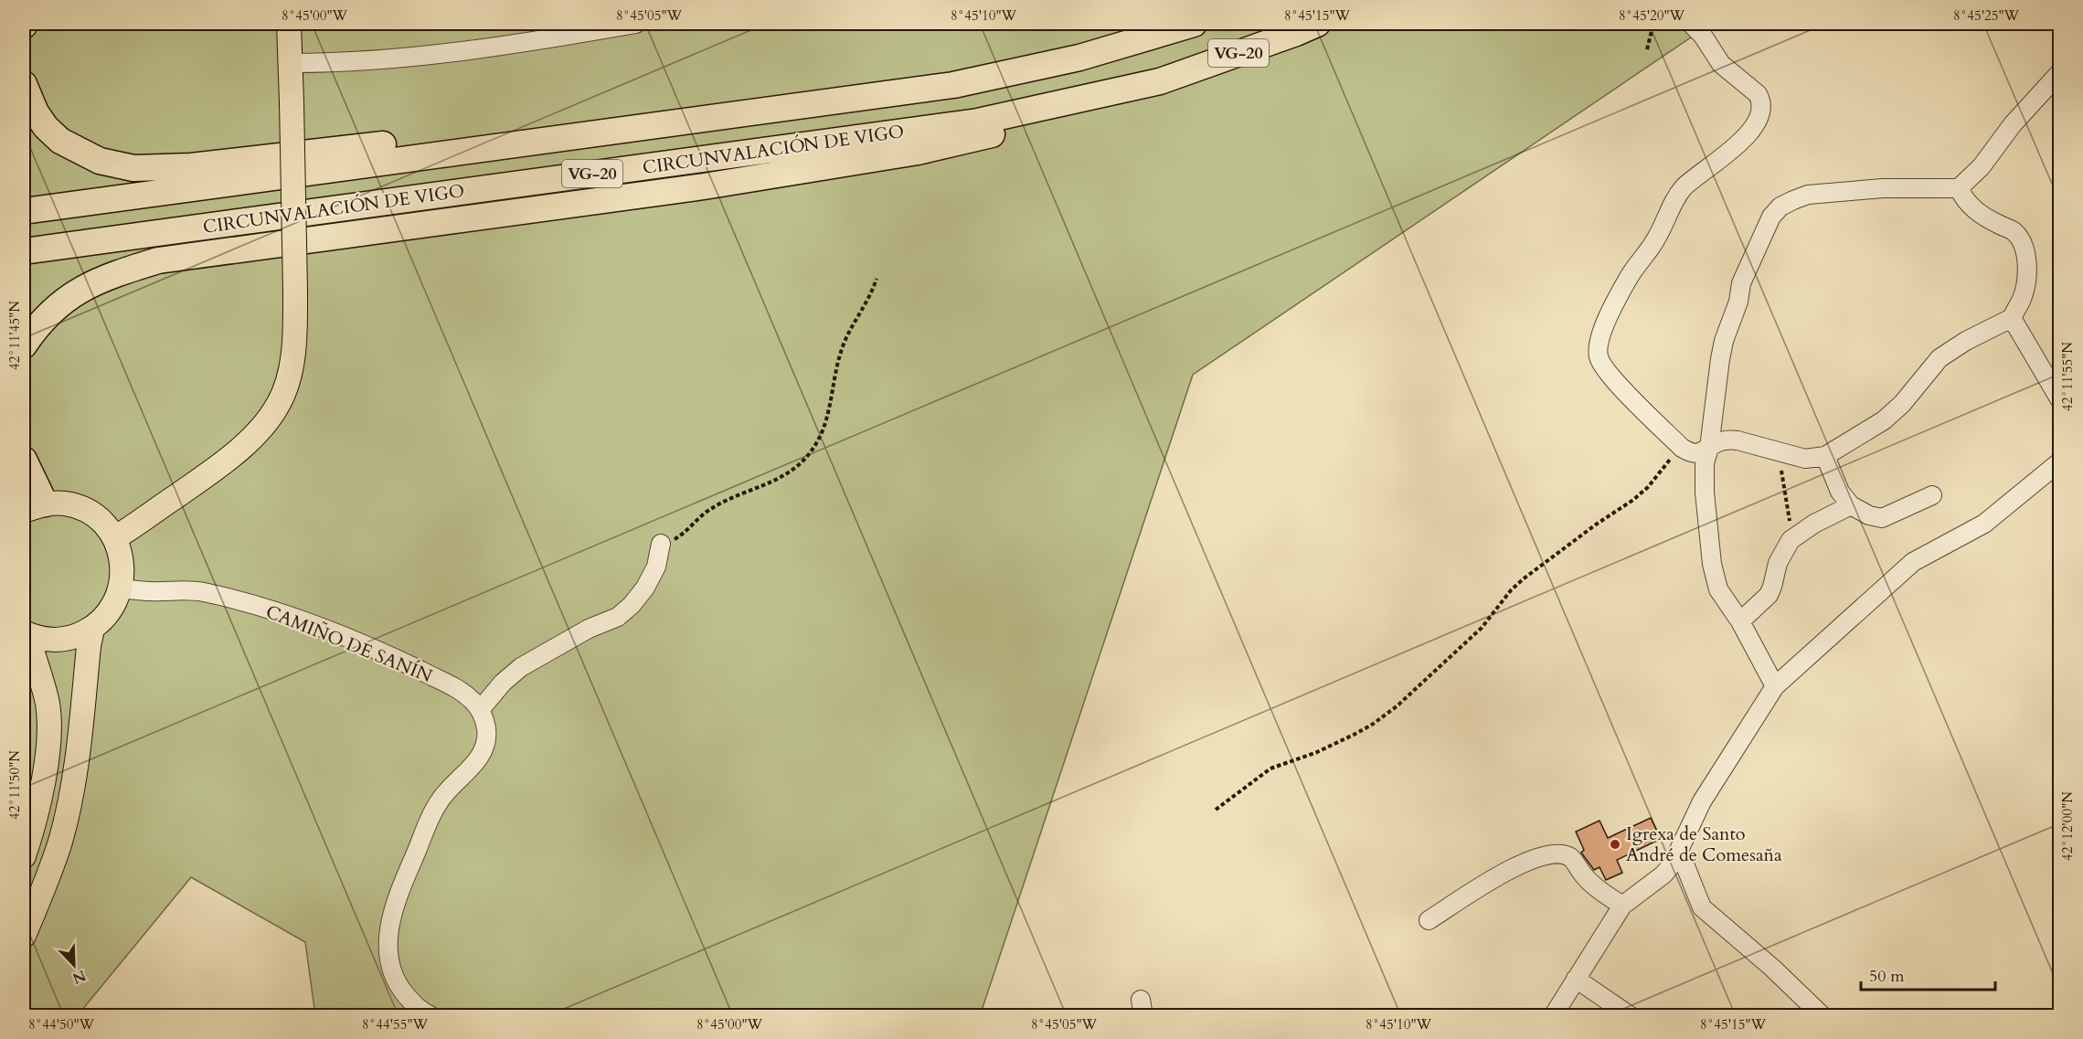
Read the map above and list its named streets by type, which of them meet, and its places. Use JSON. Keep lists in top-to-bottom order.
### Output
{
  "streets": {
    "highway": ["VG-20", "CIRCUNVALACIÓN DE VIGO"],
    "street": ["CAMIÑO DE SANÍN"]
  },
  "places": ["Igrexa de Santo André de Comesaña"],
  "scale_bar": "50 m",
  "north": "bottom right",
  "coordinates": [
    "8°45'00\"W",
    "8°45'05\"W",
    "8°45'10\"W",
    "8°45'15\"W",
    "8°45'20\"W",
    "8°45'25\"W",
    "42°11'45\"N",
    "42°11'55\"N",
    "42°11'50\"N",
    "42°12'00\"N",
    "8°44'50\"W",
    "8°44'55\"W"
  ]
}
